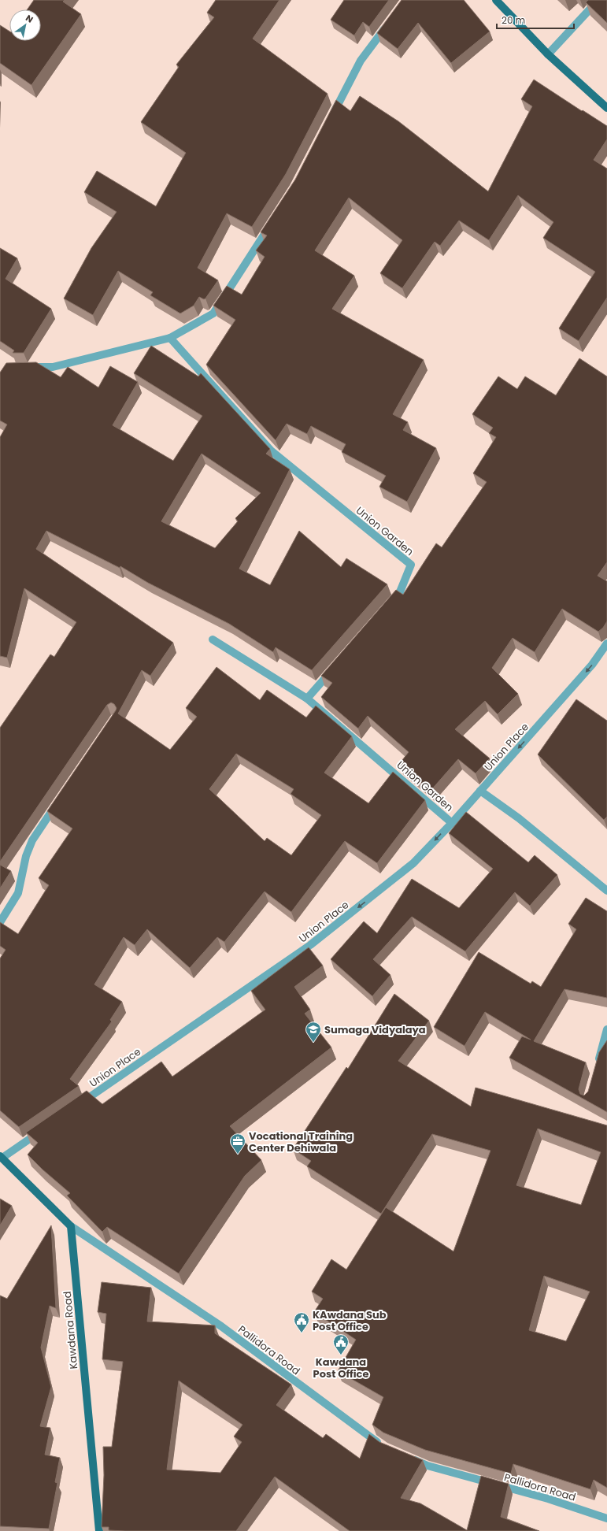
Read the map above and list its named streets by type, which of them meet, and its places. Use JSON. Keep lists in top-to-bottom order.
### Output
{
  "streets": {
    "main road": ["Kawdana Road"],
    "street": ["Union Garden", "Union Place", "Pallidora Road"]
  },
  "crossings": [
    ["Union Garden", "Union Place"],
    ["Kawdana Road", "Pallidora Road"]
  ],
  "one_way": ["Union Place"],
  "places": {
    "school or university": ["Sumaga Vidyalaya"],
    "office": ["Vocational Training Center Dehiwala"],
    "public building": ["KAwdana Sub Post Office", "Kawdana Post Office"]
  },
  "scale_bar": "20 m",
  "north": "top right"
}
